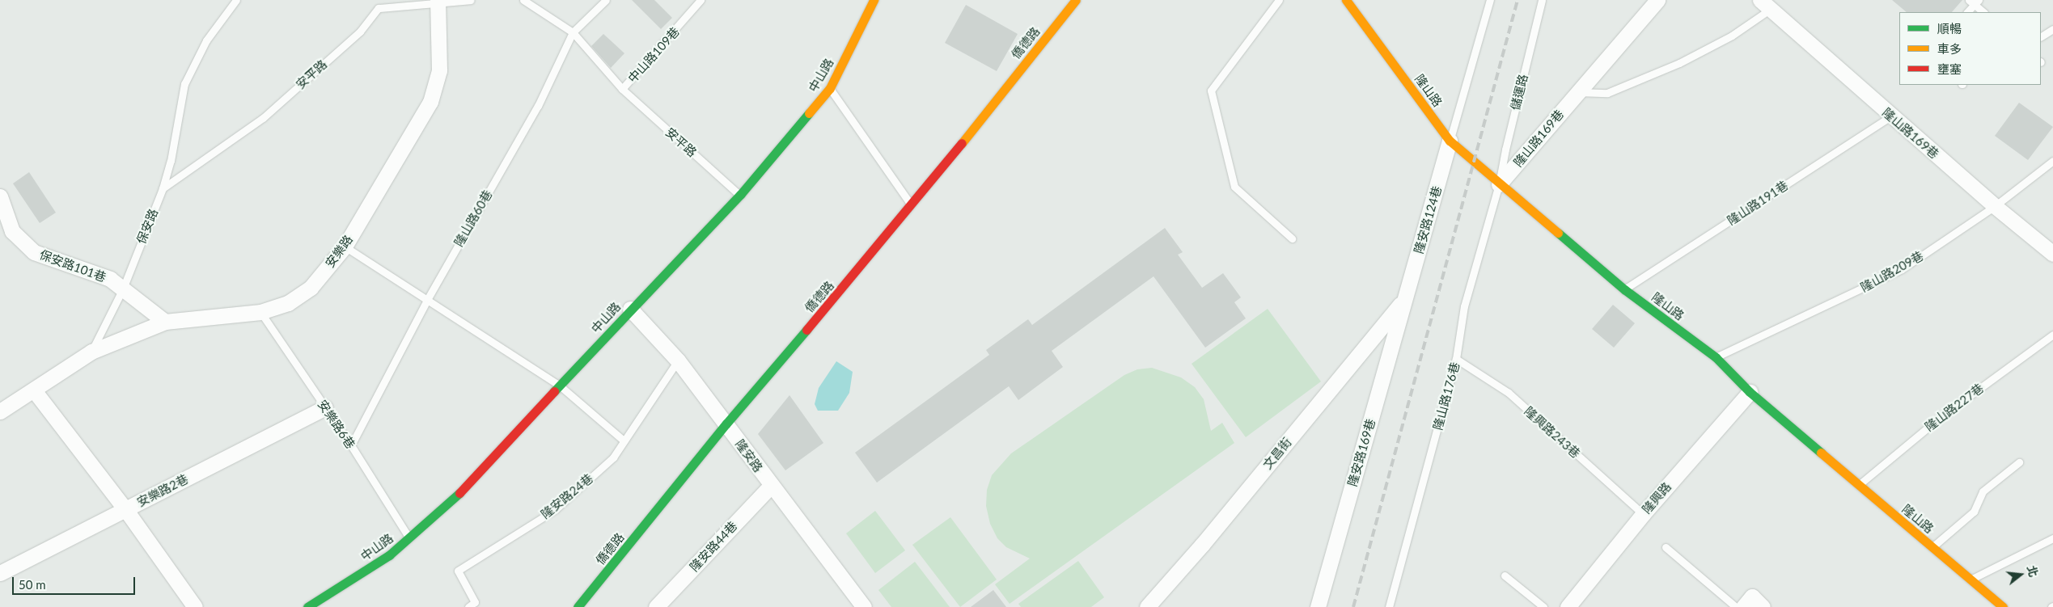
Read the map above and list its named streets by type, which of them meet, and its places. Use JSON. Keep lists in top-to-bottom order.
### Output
{
  "streets": {
    "street": [
      "僑德路",
      "中山路",
      "隆山路",
      "隆山路169巷",
      "隆安路124巷",
      "保安路",
      "安樂路",
      "保安路101巷",
      "隆安路169巷",
      "文昌街",
      "隆安路",
      "安樂路2巷",
      "隆興路",
      "隆安路44巷"
    ],
    "lane": [
      "中山路109巷",
      "安平路",
      "儲運路",
      "隆山路191巷",
      "隆山路60巷",
      "隆山路209巷",
      "隆山路176巷",
      "隆山路227巷",
      "安樂路6巷",
      "隆興路243巷",
      "隆安路24巷"
    ]
  },
  "crossings": [
    ["僑德路", "隆安路"],
    ["中山路109巷", "安平路"],
    ["中山路109巷", "隆山路60巷"],
    ["安平路", "中山路"],
    ["安平路", "保安路"],
    ["安平路", "安樂路"],
    ["中山路", "安樂路6巷"],
    ["中山路", "隆安路"],
    ["隆山路", "儲運路"],
    ["隆山路", "隆山路169巷"],
    ["隆山路", "隆山路191巷"],
    ["隆山路", "隆安路124巷"],
    ["隆山路", "隆山路209巷"],
    ["隆山路", "隆山路176巷"],
    ["隆山路", "隆山路227巷"],
    ["隆山路", "隆興路"],
    ["儲運路", "隆山路169巷"],
    ["儲運路", "隆山路176巷"],
    ["隆山路169巷", "隆山路191巷"],
    ["隆山路169巷", "隆山路209巷"],
    ["隆山路169巷", "隆山路176巷"],
    ["隆山路60巷", "安樂路6巷"],
    ["隆安路124巷", "隆安路169巷"],
    ["隆安路124巷", "文昌街"],
    ["保安路", "安樂路"],
    ["保安路", "保安路101巷"],
    ["安樂路", "保安路101巷"],
    ["安樂路", "安樂路6巷"],
    ["隆山路176巷", "隆興路243巷"],
    ["安樂路6巷", "安樂路2巷"],
    ["隆興路243巷", "隆興路"],
    ["隆安路169巷", "文昌街"],
    ["隆安路", "隆安路24巷"],
    ["隆安路", "隆安路44巷"]
  ],
  "legend": ["順暢", "車多", "壅塞"],
  "scale_bar": "50 m",
  "north": "right"
}
